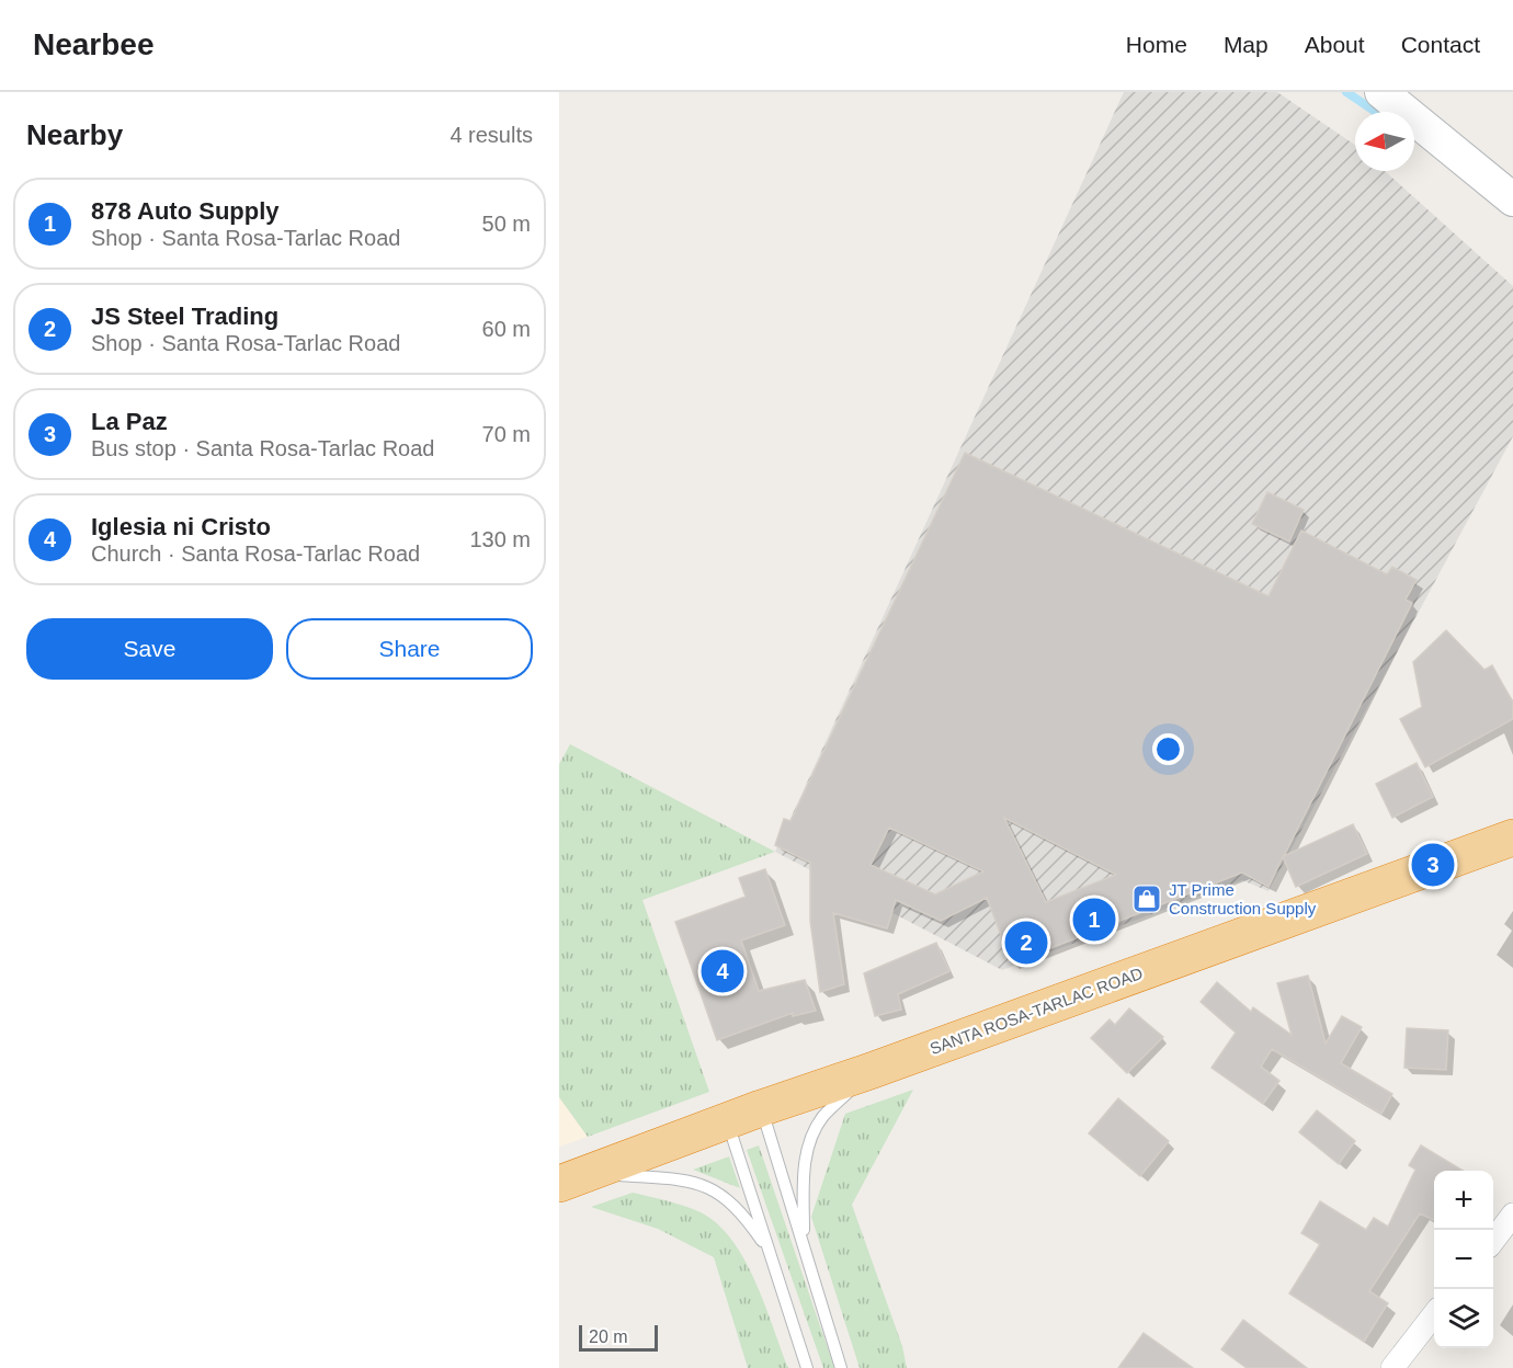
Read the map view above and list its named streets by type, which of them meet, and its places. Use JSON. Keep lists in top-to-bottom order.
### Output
{
  "streets": {
    "highway": ["SANTA ROSA-TARLAC ROAD"]
  },
  "places": {
    "shop": ["JT Prime Construction Supply"]
  },
  "scale_bar": "20 m",
  "north": "left",
  "page": {
    "header": "Nearbee",
    "nav": [
      "Home",
      "Map",
      "About",
      "Contact"
    ],
    "heading": ["Nearby", "4 results"],
    "list": [
      {
        "mark": "1",
        "name": "878 Auto Supply",
        "note": "Shop · Santa Rosa-Tarlac Road",
        "value": "50 m"
      },
      {
        "mark": "2",
        "name": "JS Steel Trading",
        "note": "Shop · Santa Rosa-Tarlac Road",
        "value": "60 m"
      },
      {
        "mark": "3",
        "name": "La Paz",
        "note": "Bus stop · Santa Rosa-Tarlac Road",
        "value": "70 m"
      },
      {
        "mark": "4",
        "name": "Iglesia ni Cristo",
        "note": "Church · Santa Rosa-Tarlac Road",
        "value": "130 m"
      }
    ],
    "buttons": ["Save", "Share"],
    "pins": [
      "3",
      "1",
      "2",
      "4"
    ],
    "map_buttons": ["+", "−"],
    "scale": "20 m"
  }
}
